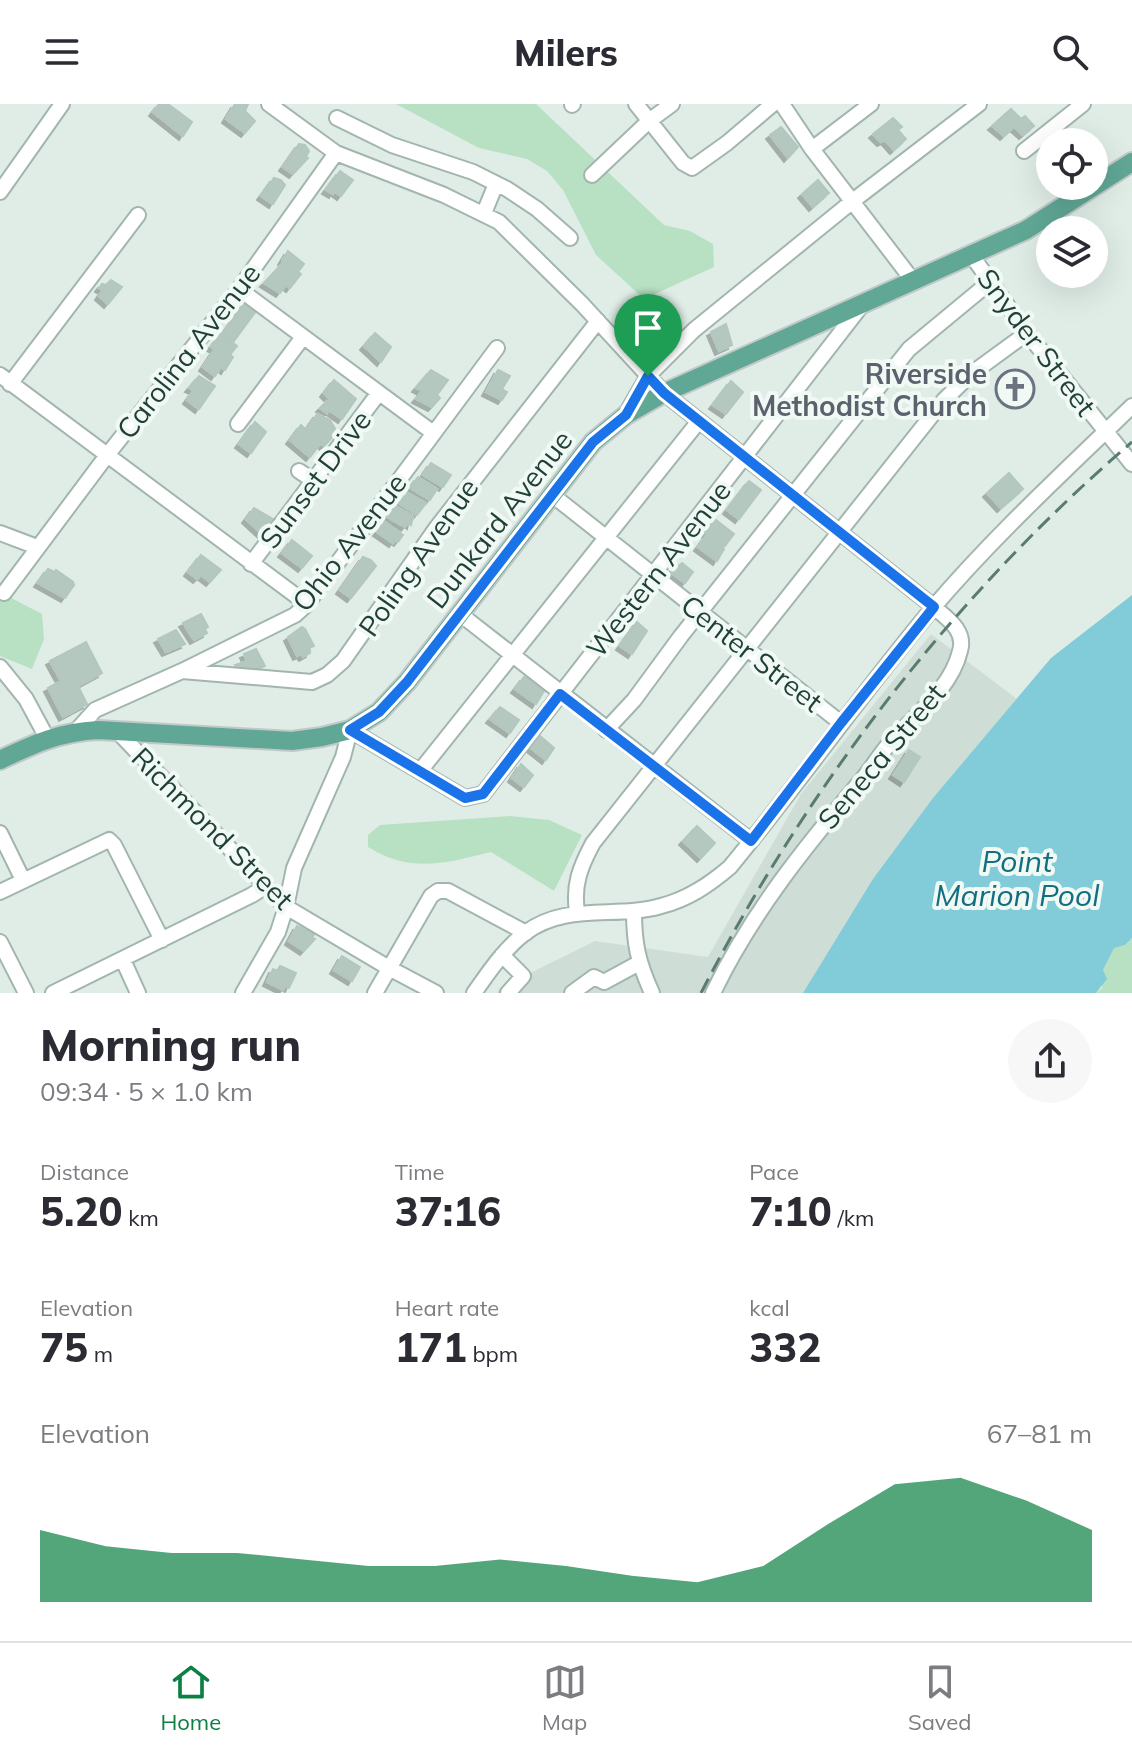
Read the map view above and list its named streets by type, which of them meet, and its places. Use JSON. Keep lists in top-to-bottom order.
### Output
{
  "streets": {
    "main road": ["Dunkard Avenue"],
    "street": [
      "Snyder Street",
      "Carolina Avenue",
      "Sunset Drive",
      "Ohio Avenue",
      "Poling Avenue",
      "Western Avenue",
      "Center Street",
      "Seneca Street",
      "Richmond Street"
    ]
  },
  "crossings": [
    ["Snyder Street", "Dunkard Avenue"],
    ["Carolina Avenue", "Seneca Street"],
    ["Dunkard Avenue", "Ohio Avenue"],
    ["Dunkard Avenue", "Western Avenue"],
    ["Dunkard Avenue", "Center Street"],
    ["Dunkard Avenue", "Seneca Street"],
    ["Dunkard Avenue", "Richmond Street"],
    ["Ohio Avenue", "Poling Avenue"],
    ["Poling Avenue", "Seneca Street"],
    ["Western Avenue", "Center Street"],
    ["Western Avenue", "Seneca Street"]
  ],
  "water": ["Point Marion Pool"],
  "places": {
    "church": ["Riverside Methodist Church"]
  },
  "page": {
    "header": "Milers",
    "heading": ["Morning run", "09:34 · 5 × 1.0 km"],
    "stats": [
      ["Distance", "5.20 km"],
      ["Time", "37:16"],
      ["Pace", "7:10 /km"],
      ["Elevation", "75 m"],
      ["Heart rate", "171 bpm"],
      ["kcal", "332"]
    ],
    "chart": ["Elevation", "67–81 m"],
    "tabs": ["Home", "Map", "Saved"]
  }
}
